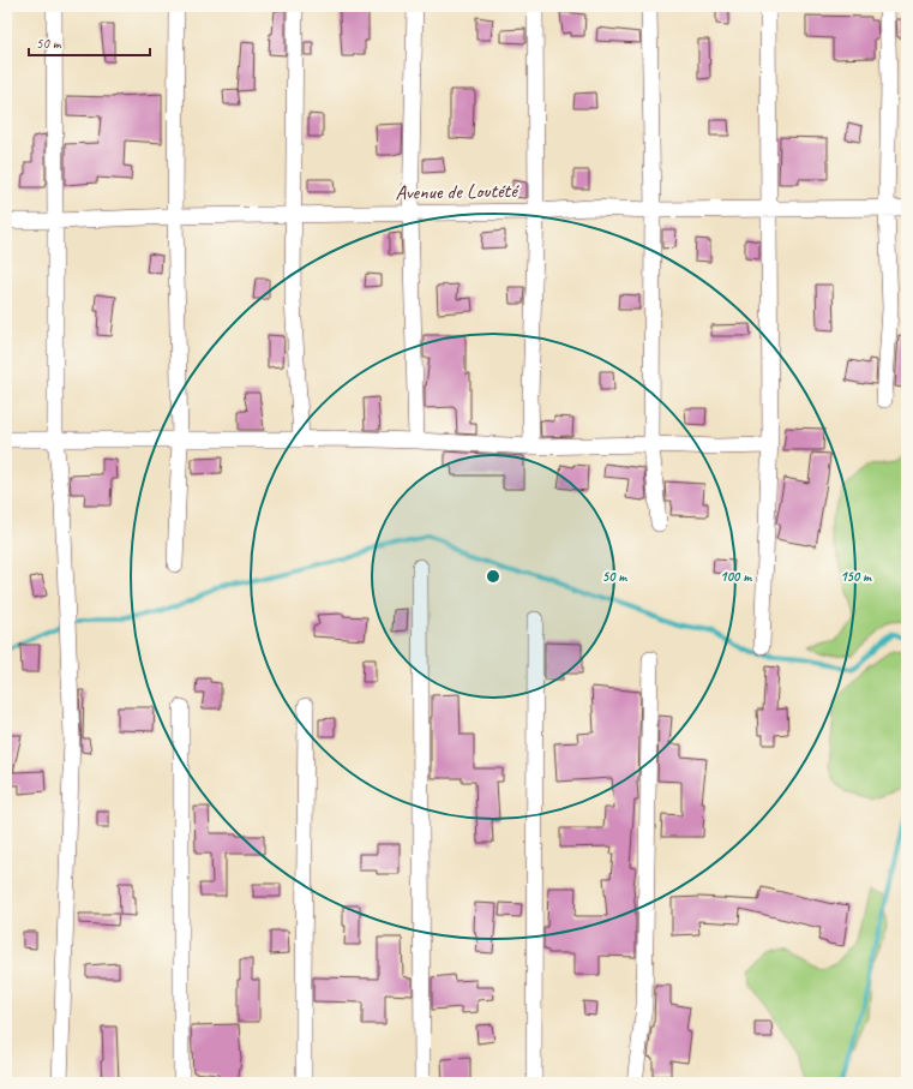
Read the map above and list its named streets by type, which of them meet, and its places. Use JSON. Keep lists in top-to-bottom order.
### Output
{
  "streets": {
    "street": ["Avenue de Loutété"]
  },
  "scale_bar": "50 m",
  "rings": ["50 m", "100 m", "150 m"]
}
